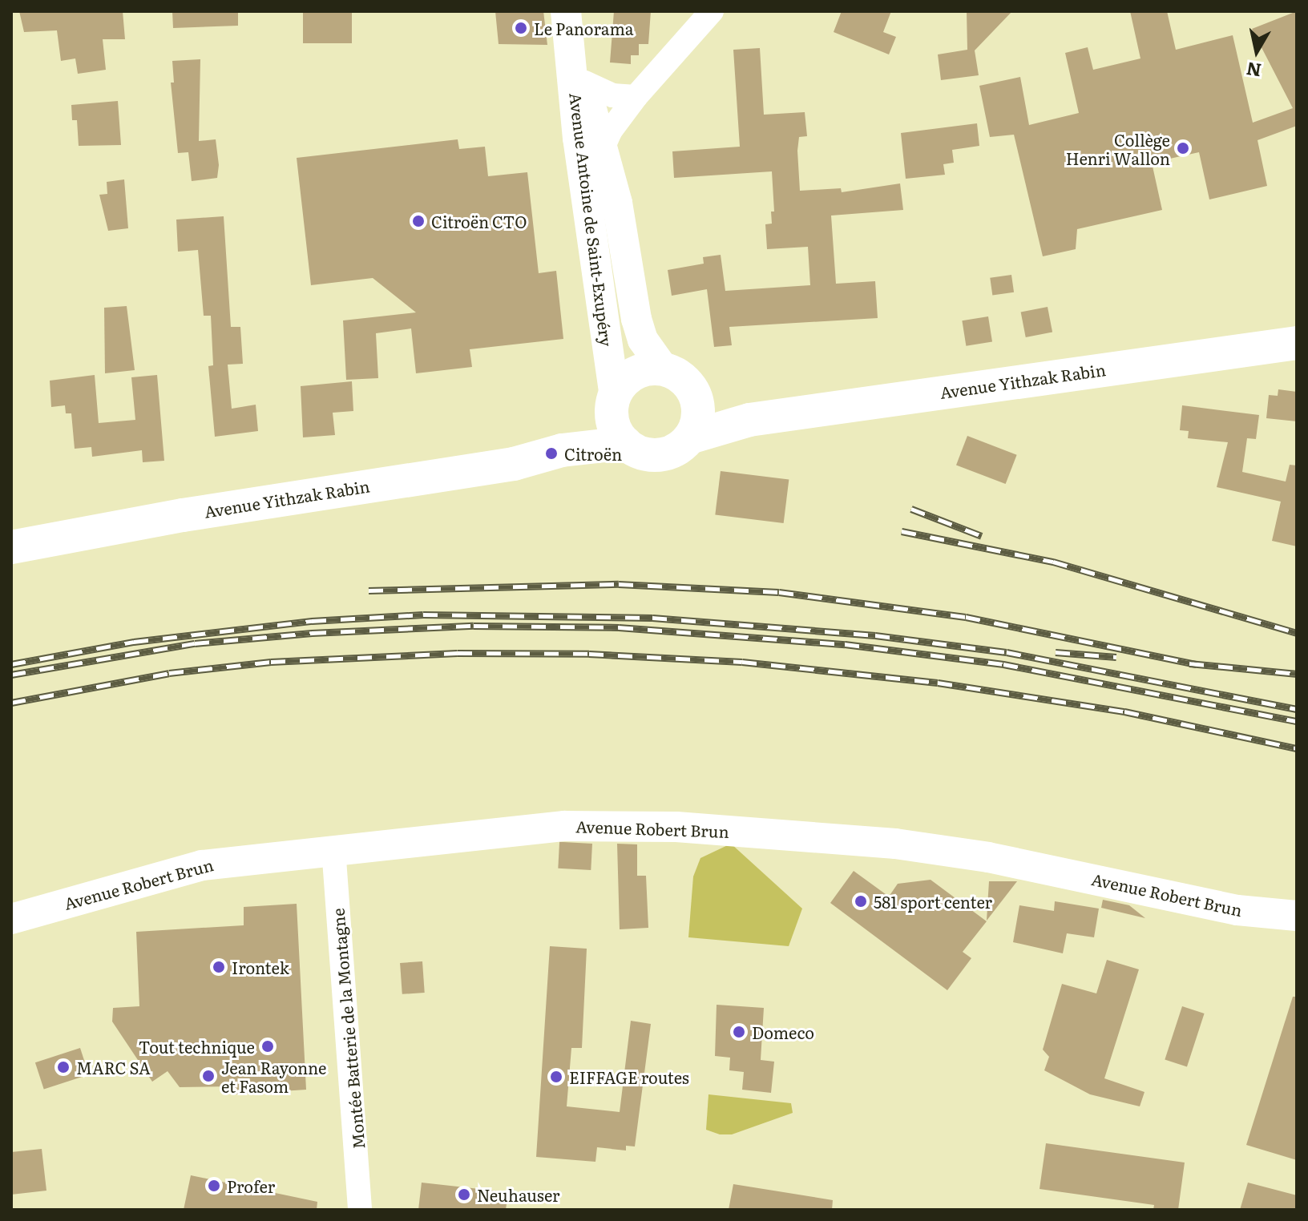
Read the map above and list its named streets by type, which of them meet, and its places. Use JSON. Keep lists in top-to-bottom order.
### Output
{
  "streets": {
    "main road": ["Avenue Yithzak Rabin"],
    "street": ["Avenue Antoine de Saint-Exupéry", "Avenue Robert Brun", "Montée Batterie de la Montagne"]
  },
  "crossings": [
    ["Avenue Antoine de Saint-Exupéry", "Avenue Yithzak Rabin"],
    ["Avenue Robert Brun", "Montée Batterie de la Montagne"]
  ],
  "places": [
    "Le Panorama",
    "Collège Henri Wallon",
    "Citroën CTO",
    "Citroën",
    "581 sport center",
    "Irontek",
    "Domeco",
    "Tout technique",
    "MARC SA",
    "Jean Rayonne et Fasom",
    "EIFFAGE routes",
    "Profer",
    "Neuhauser"
  ],
  "north": "bottom"
}
